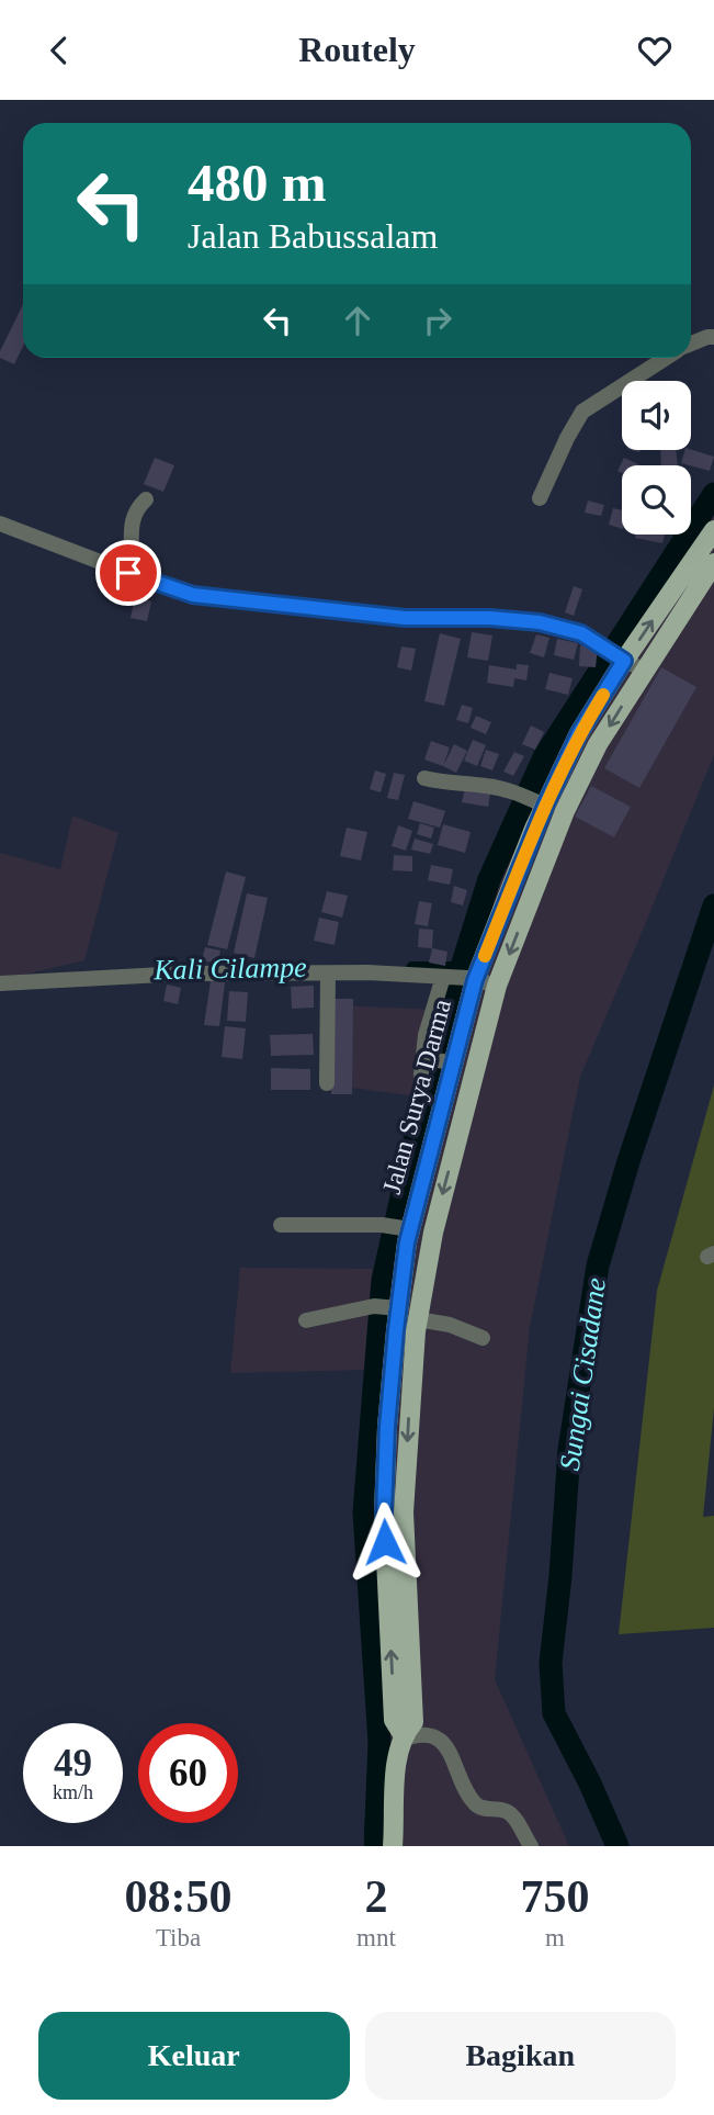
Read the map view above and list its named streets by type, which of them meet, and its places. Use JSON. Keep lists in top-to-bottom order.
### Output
{
  "streets": {
    "main road": ["Jalan Surya Darma"]
  },
  "water": ["Kali Cilampe", "Sungai Cisadane"],
  "page": {
    "header": "Routely",
    "turn": ["480 m", "Jalan Babussalam"],
    "speed": "49 km/h",
    "limit": "60",
    "eta": [
      "08:50",
      "Tiba",
      "2",
      "mnt",
      "750",
      "m"
    ],
    "buttons": ["Keluar", "Bagikan"]
  }
}
